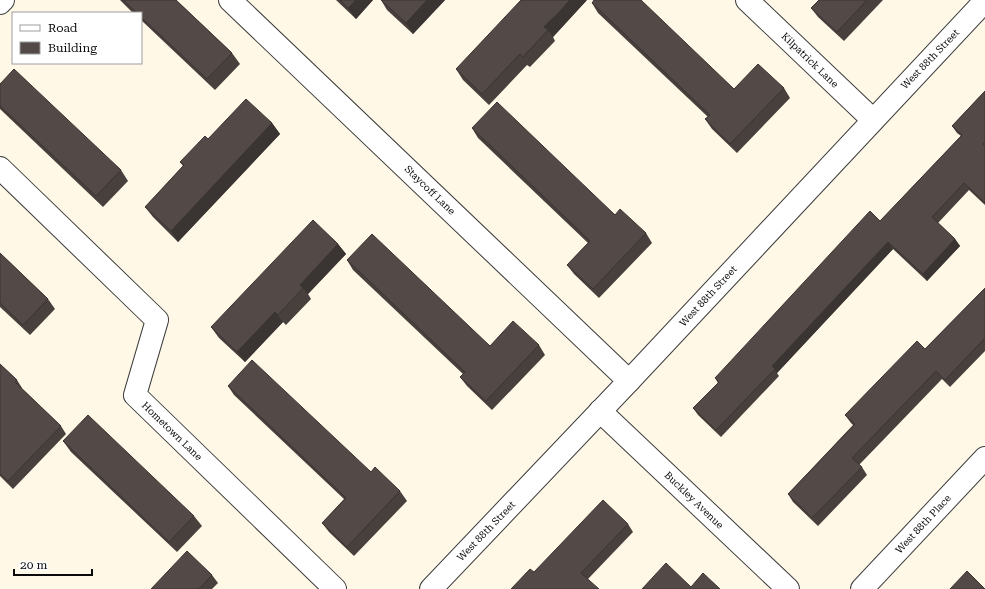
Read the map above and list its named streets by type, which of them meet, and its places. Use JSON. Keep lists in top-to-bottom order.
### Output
{
  "streets": {
    "street": [
      "West 88th Street",
      "Kilpatrick Lane",
      "Staycoff Lane",
      "Hometown Lane",
      "Buckley Avenue",
      "West 88th Place"
    ]
  },
  "crossings": [
    ["West 88th Street", "Kilpatrick Lane"],
    ["West 88th Street", "Staycoff Lane"],
    ["West 88th Street", "Buckley Avenue"]
  ],
  "legend": ["Road", "Building"],
  "scale_bar": "20 m"
}
